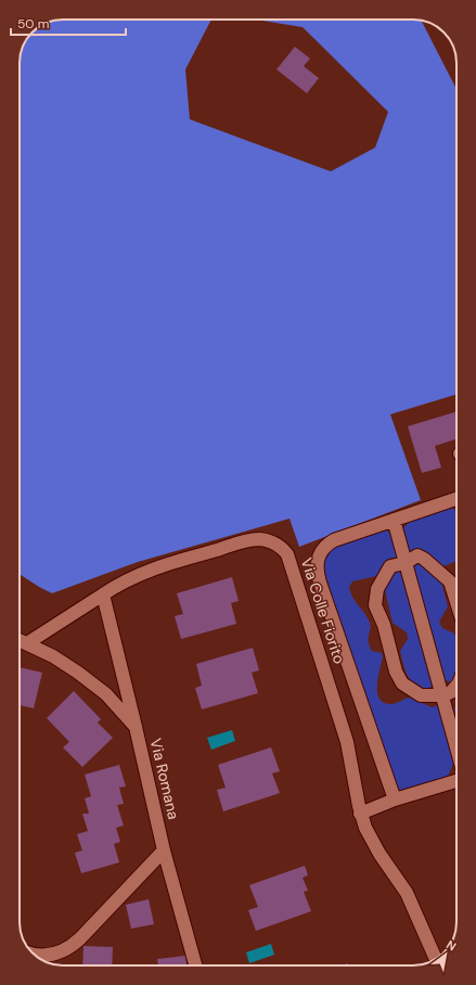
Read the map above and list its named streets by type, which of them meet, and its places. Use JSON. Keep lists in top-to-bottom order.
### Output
{
  "streets": {
    "street": ["Via Colle Fiorito", "Via Romana"]
  },
  "crossings": [
    ["Via Colle Fiorito", "Via Romana"]
  ],
  "scale_bar": "50 m",
  "north": "top right"
}
